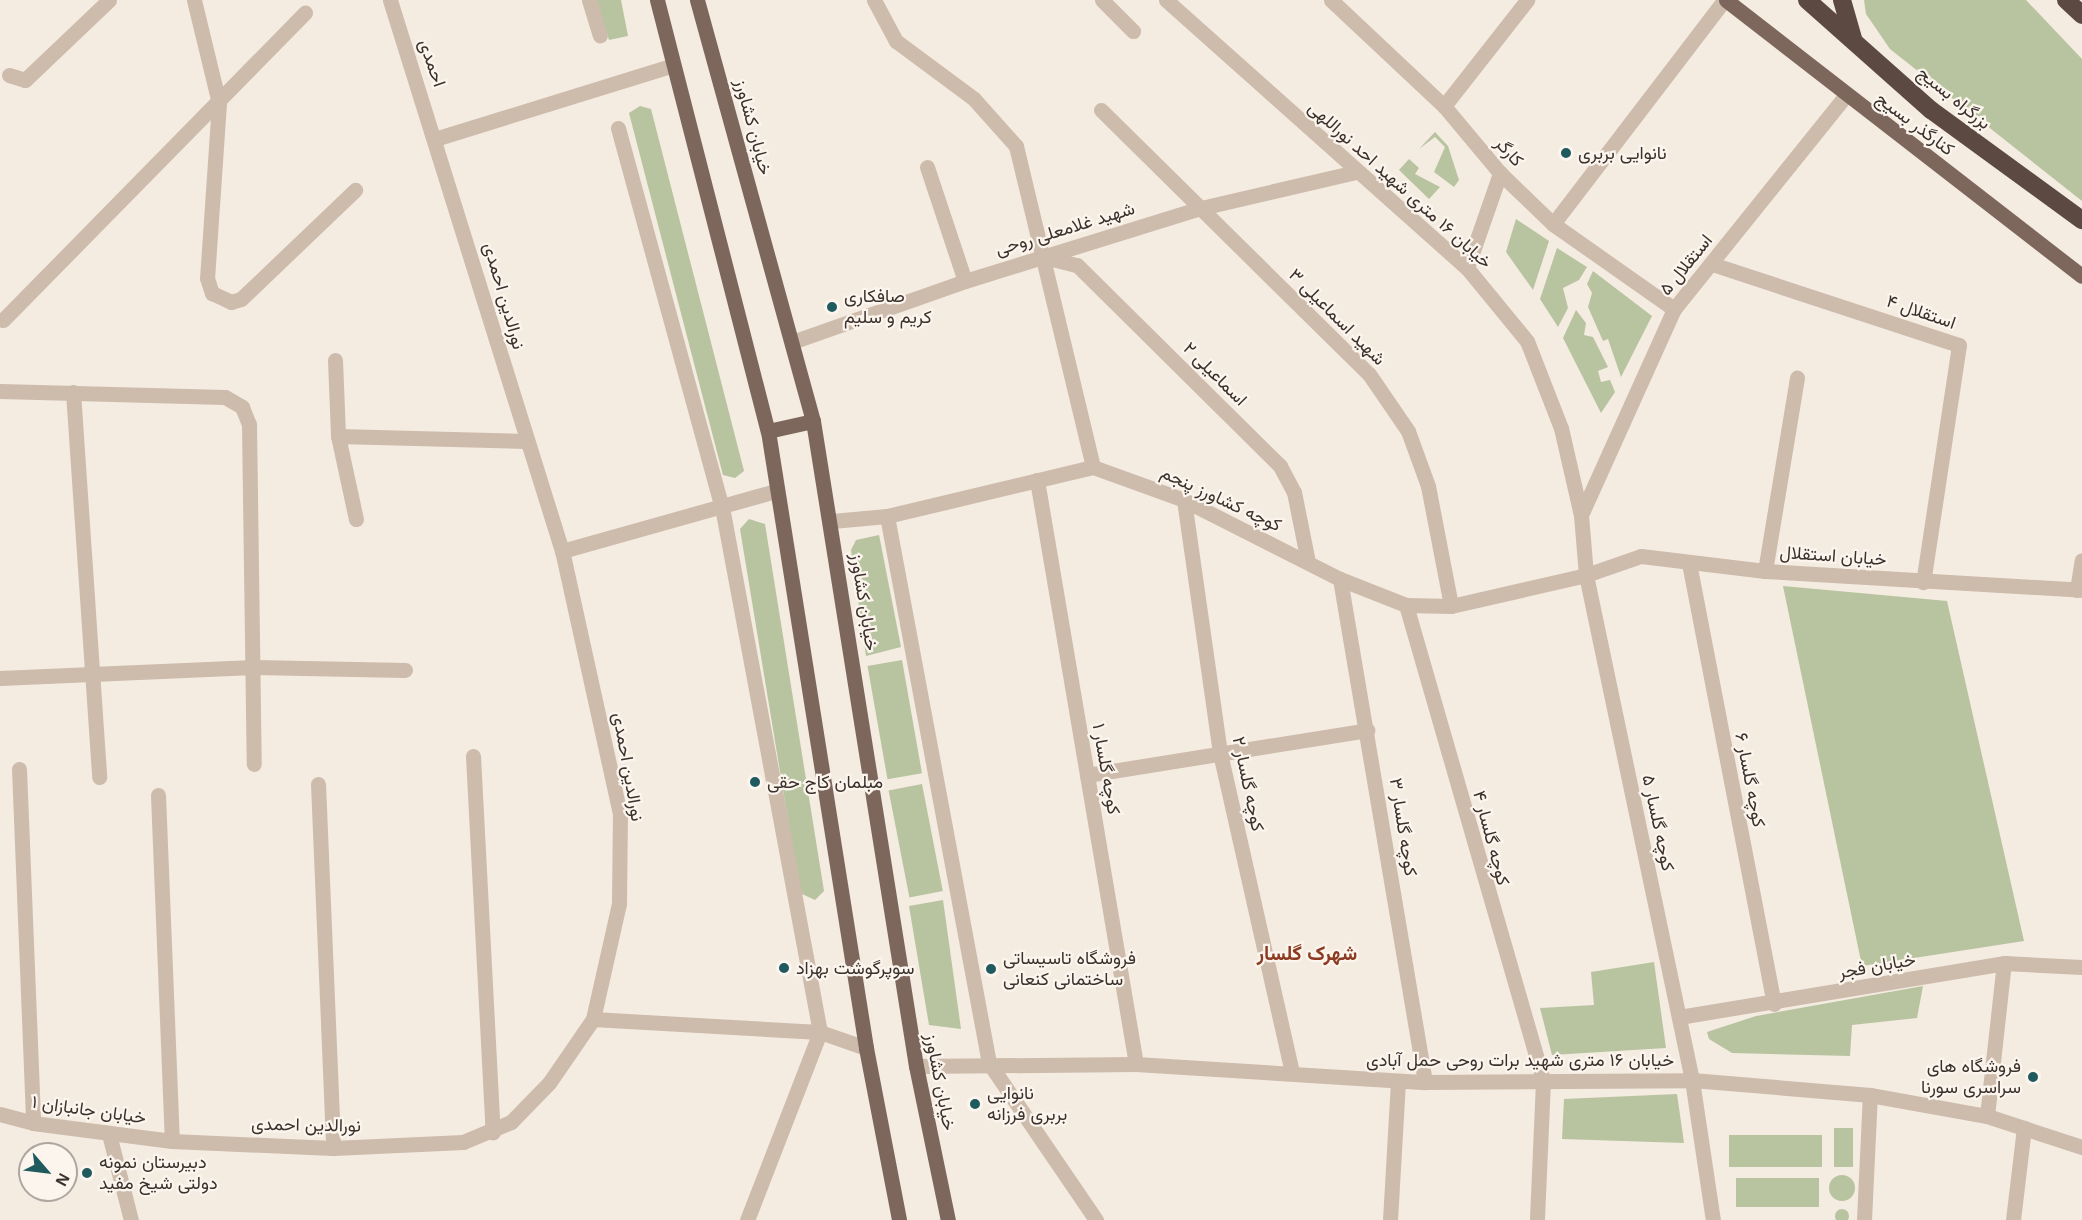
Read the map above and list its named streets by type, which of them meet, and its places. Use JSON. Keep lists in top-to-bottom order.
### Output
{
  "streets": {
    "highway": ["بزرگراه بسیج"],
    "main road": ["کنارگذر بسیج", "خیابان کشاورز"],
    "street": [
      "احمدی",
      "کارگر",
      "خیابان ۱۶ متری شهید احد نوراللهی",
      "شهید غلامعلی روحی",
      "استقلال ۵",
      "نورالدین احمدی",
      "استقلال ۴",
      "شهید اسماعیلی ۳",
      "اسماعیلی ۲",
      "کوچه کشاورز پنجم",
      "خیابان استقلال",
      "کوچه گلسار ۱",
      "کوچه گلسار ۶",
      "کوچه گلسار ۲",
      "کوچه گلسار ۵",
      "کوچه گلسار ۳",
      "کوچه گلسار ۴",
      "خیابان فجر",
      "خیابان ۱۶ متری شهید برات روحی حمل آبادی",
      "خیابان جانبازان ۱"
    ]
  },
  "crossings": [
    ["احمدی", "نورالدین احمدی"],
    ["کنارگذر بسیج", "استقلال ۵"],
    ["خیابان کشاورز", "شهید غلامعلی روحی"],
    ["خیابان کشاورز", "خیابان ۱۶ متری شهید برات روحی حمل آبادی"],
    ["کارگر", "استقلال ۵"],
    ["خیابان ۱۶ متری شهید احد نوراللهی", "شهید غلامعلی روحی"],
    ["خیابان ۱۶ متری شهید احد نوراللهی", "استقلال ۵"],
    ["خیابان ۱۶ متری شهید احد نوراللهی", "کوچه کشاورز پنجم"],
    ["خیابان ۱۶ متری شهید احد نوراللهی", "خیابان استقلال"],
    ["خیابان ۱۶ متری شهید احد نوراللهی", "کوچه گلسار ۵"],
    ["شهید غلامعلی روحی", "شهید اسماعیلی ۳"],
    ["شهید غلامعلی روحی", "اسماعیلی ۲"],
    ["استقلال ۵", "استقلال ۴"],
    ["نورالدین احمدی", "خیابان جانبازان ۱"],
    ["استقلال ۴", "خیابان استقلال"],
    ["شهید اسماعیلی ۳", "کوچه کشاورز پنجم"],
    ["اسماعیلی ۲", "کوچه کشاورز پنجم"],
    ["کوچه کشاورز پنجم", "خیابان استقلال"],
    ["کوچه کشاورز پنجم", "کوچه گلسار ۲"],
    ["کوچه کشاورز پنجم", "کوچه گلسار ۵"],
    ["کوچه کشاورز پنجم", "کوچه گلسار ۳"],
    ["کوچه کشاورز پنجم", "کوچه گلسار ۴"],
    ["خیابان استقلال", "کوچه گلسار ۶"],
    ["خیابان استقلال", "کوچه گلسار ۵"],
    ["کوچه گلسار ۱", "خیابان ۱۶ متری شهید برات روحی حمل آبادی"],
    ["کوچه گلسار ۶", "خیابان فجر"],
    ["کوچه گلسار ۲", "خیابان ۱۶ متری شهید برات روحی حمل آبادی"],
    ["کوچه گلسار ۵", "خیابان فجر"],
    ["کوچه گلسار ۵", "خیابان ۱۶ متری شهید برات روحی حمل آبادی"],
    ["کوچه گلسار ۳", "خیابان ۱۶ متری شهید برات روحی حمل آبادی"],
    ["کوچه گلسار ۴", "خیابان ۱۶ متری شهید برات روحی حمل آبادی"]
  ],
  "districts": ["شهرک گلسار"],
  "places": [
    "نانوایی بربری",
    "صافکاری کریم و سلیم",
    "مبلمان کاج حقی",
    "سوپرگوشت بهزاد",
    "فروشگاه تاسیساتی ساختمانی کنعانی",
    "فروشگاه های سراسری سورنا",
    "نانوایی بربری فرزانه",
    "دبیرستان نمونه دولتی شیخ مفید"
  ],
  "north": "bottom right"
}
